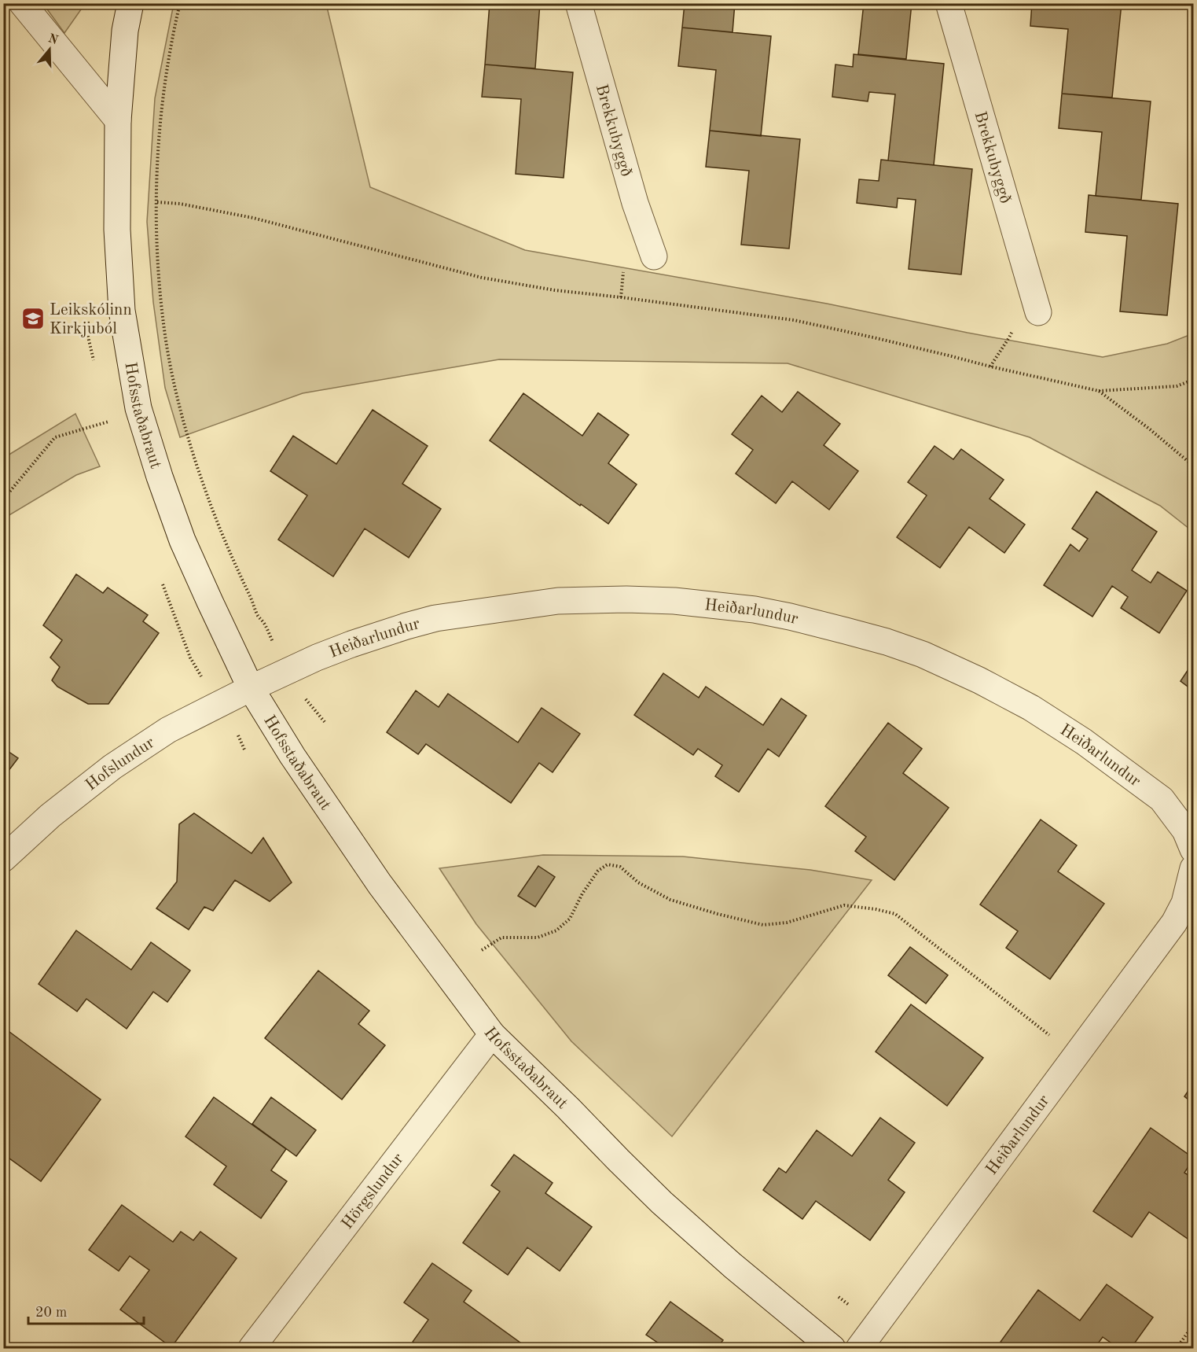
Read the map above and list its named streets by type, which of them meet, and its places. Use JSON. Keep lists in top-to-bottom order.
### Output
{
  "streets": {
    "street": [
      "Brekkubyggð",
      "Hofsstaðabraut",
      "Heiðarlundur",
      "Hofslundur",
      "Hörgslundur"
    ]
  },
  "crossings": [
    ["Hofsstaðabraut", "Heiðarlundur"],
    ["Hofsstaðabraut", "Hofslundur"],
    ["Hofsstaðabraut", "Hörgslundur"],
    ["Heiðarlundur", "Hofslundur"]
  ],
  "places": {
    "school or university": ["Leikskólinn Kirkjuból"]
  },
  "scale_bar": "20 m",
  "north": "top"
}
